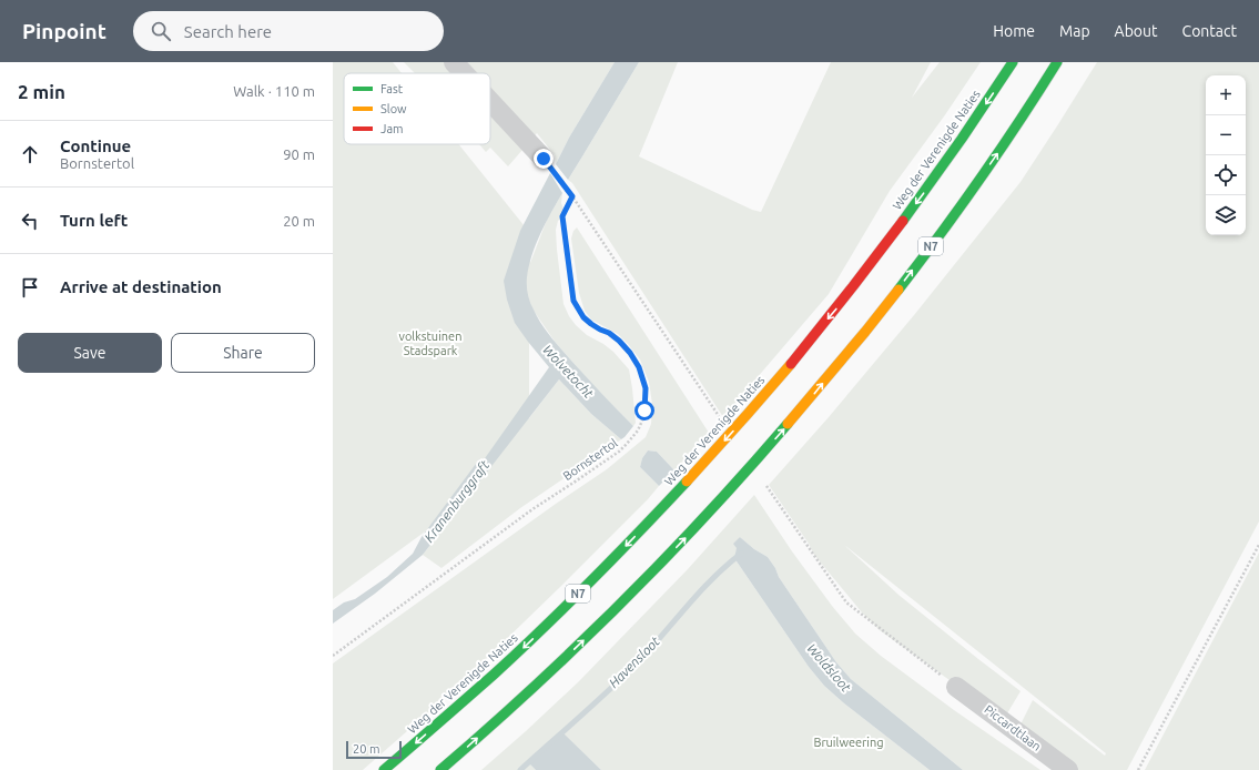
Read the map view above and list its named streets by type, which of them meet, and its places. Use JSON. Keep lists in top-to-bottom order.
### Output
{
  "streets": {
    "highway": ["Weg der Verenigde Naties", "N7"],
    "street": ["Piccardtlaan"],
    "path": ["Bornstertol"]
  },
  "water": [
    "Wolvetocht",
    "Kranenburggraft",
    "Havensloot",
    "Woldsloot"
  ],
  "parks": ["volkstuinen Stadspark", "Bruilweering"],
  "legend": ["Fast", "Slow", "Jam"],
  "scale_bar": "20 m",
  "page": {
    "header": "Pinpoint",
    "search": "Search here",
    "nav": [
      "Home",
      "Map",
      "About",
      "Contact"
    ],
    "heading": ["2 min", "Walk · 110 m"],
    "map_buttons": ["+", "−"],
    "list": [
      ["Continue", "Bornstertol", "90 m"],
      ["Turn left", "20 m"],
      "Arrive at destination"
    ],
    "buttons": ["Save", "Share"],
    "scale": "20 m"
  }
}
